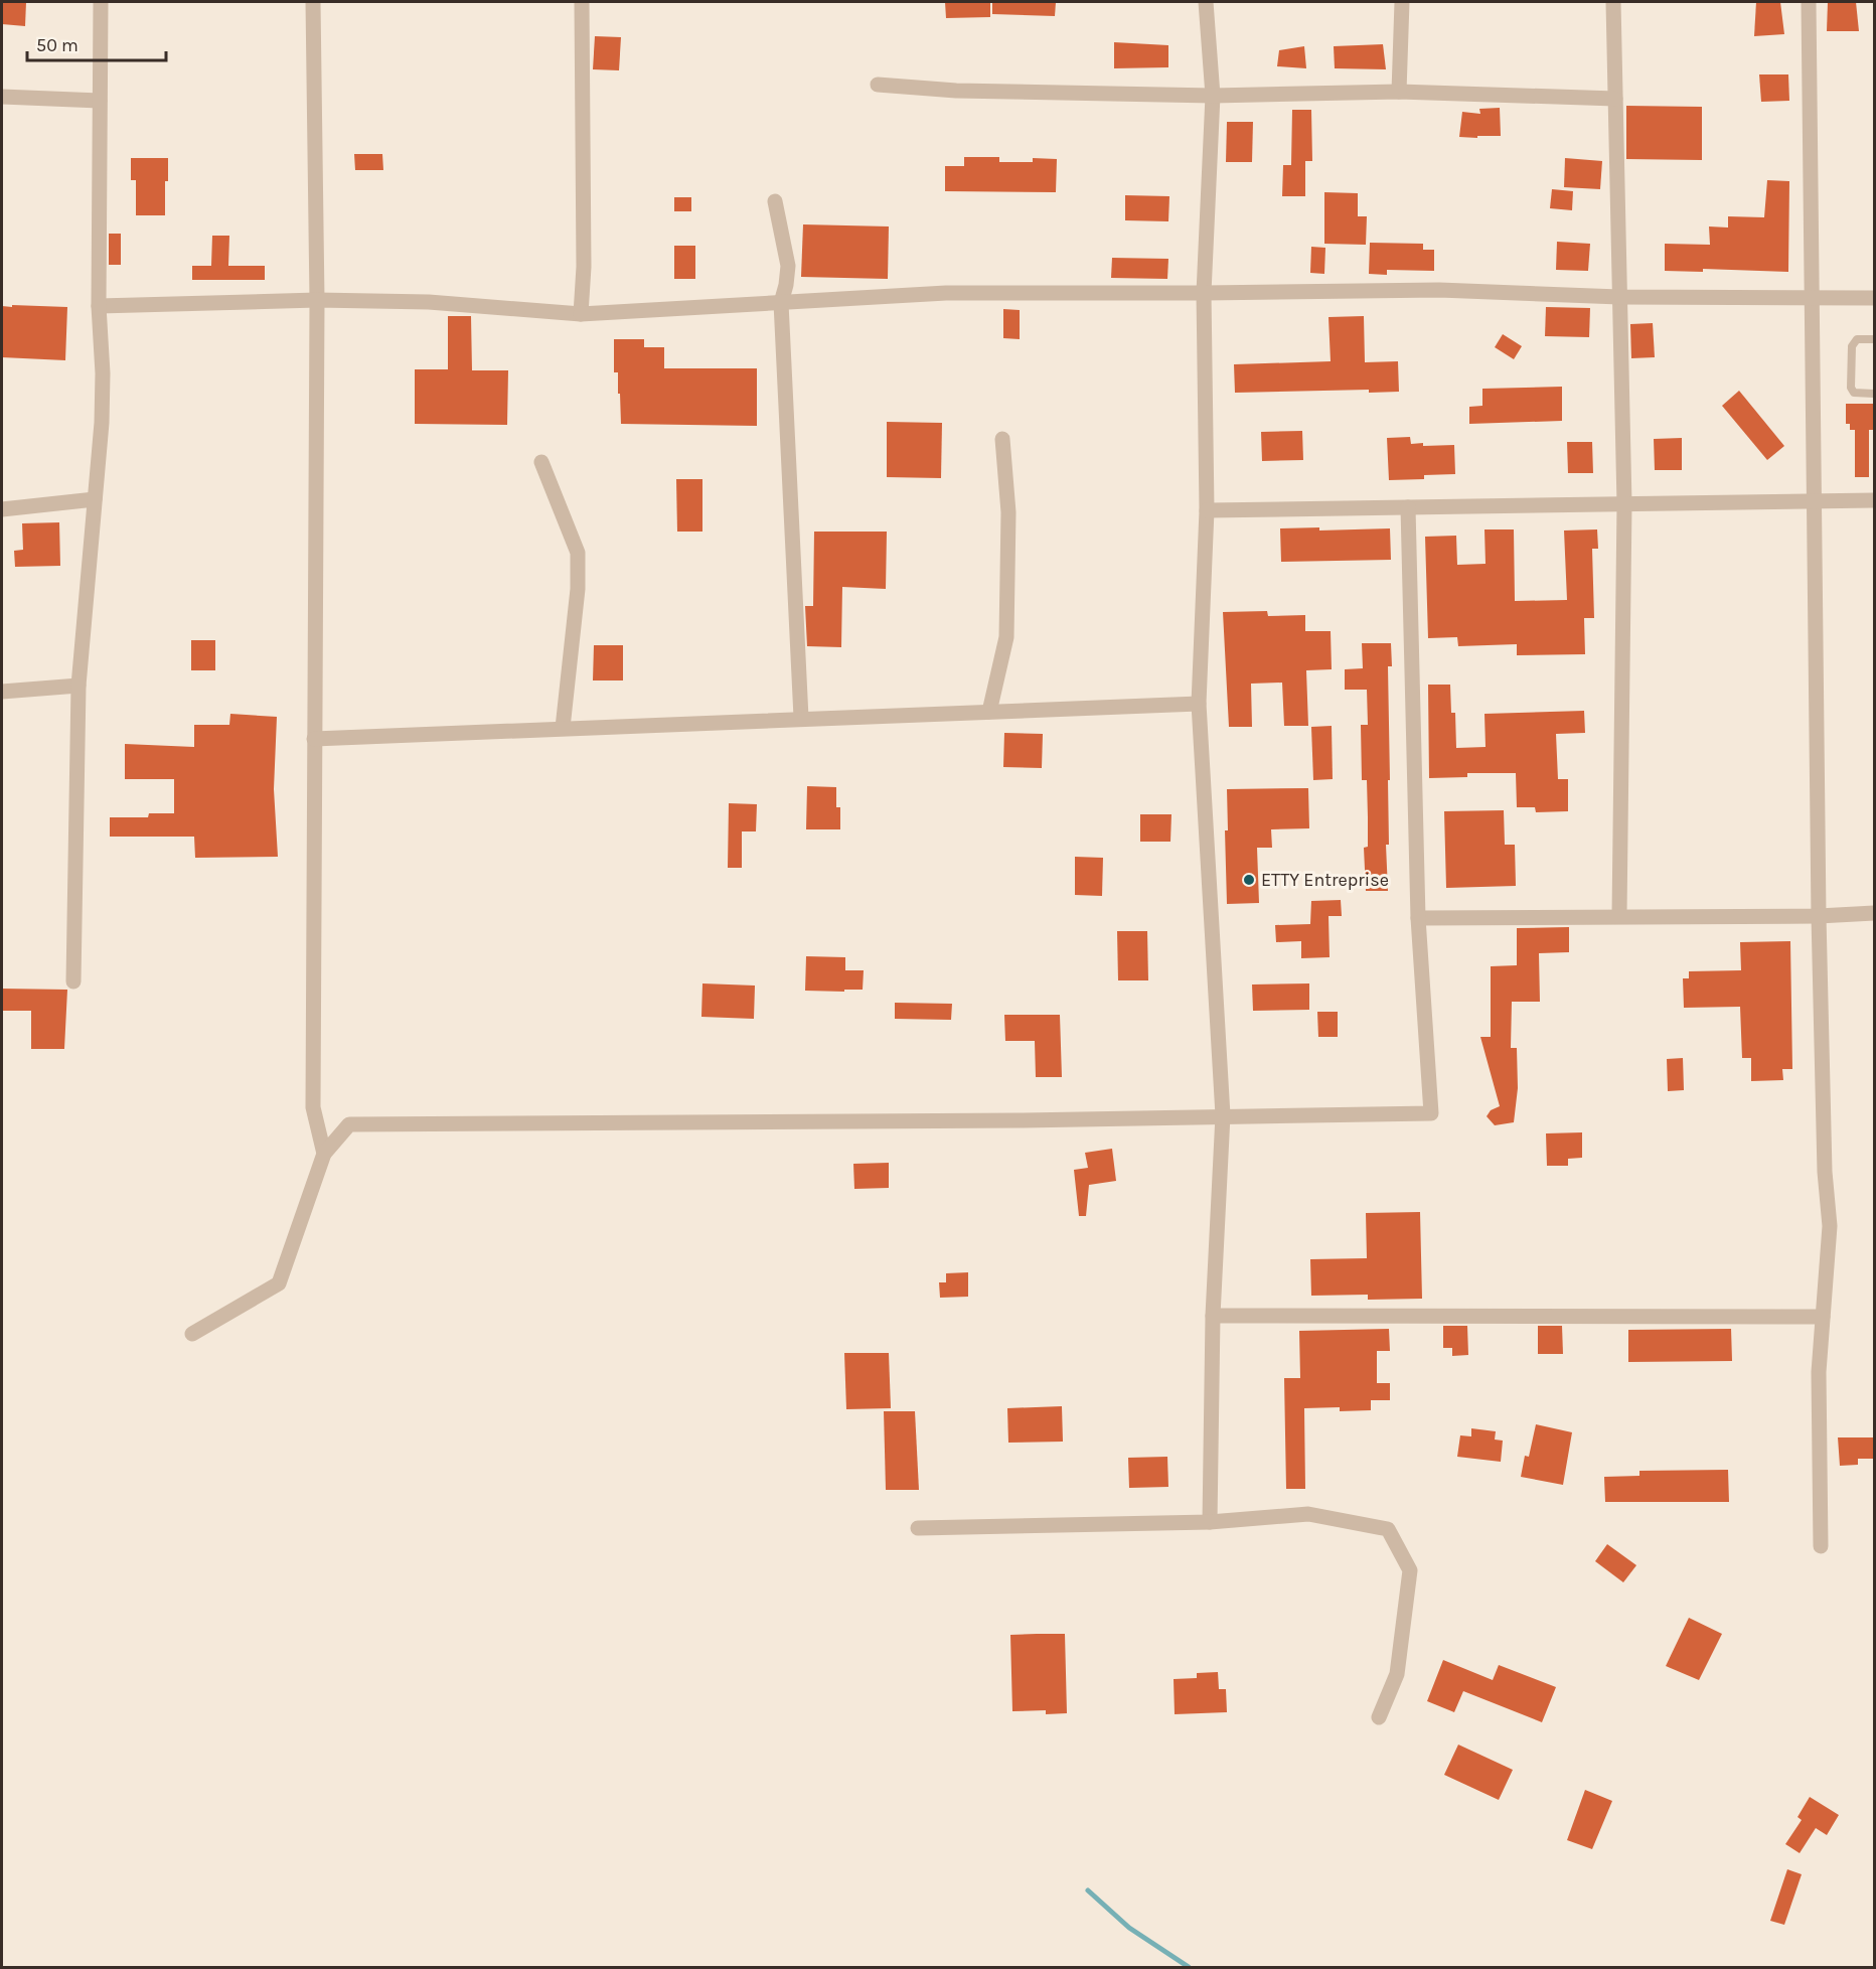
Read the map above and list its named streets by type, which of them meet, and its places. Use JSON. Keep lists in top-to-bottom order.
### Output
{
  "places": ["ETTY Entreprise"],
  "scale_bar": "50 m"
}
